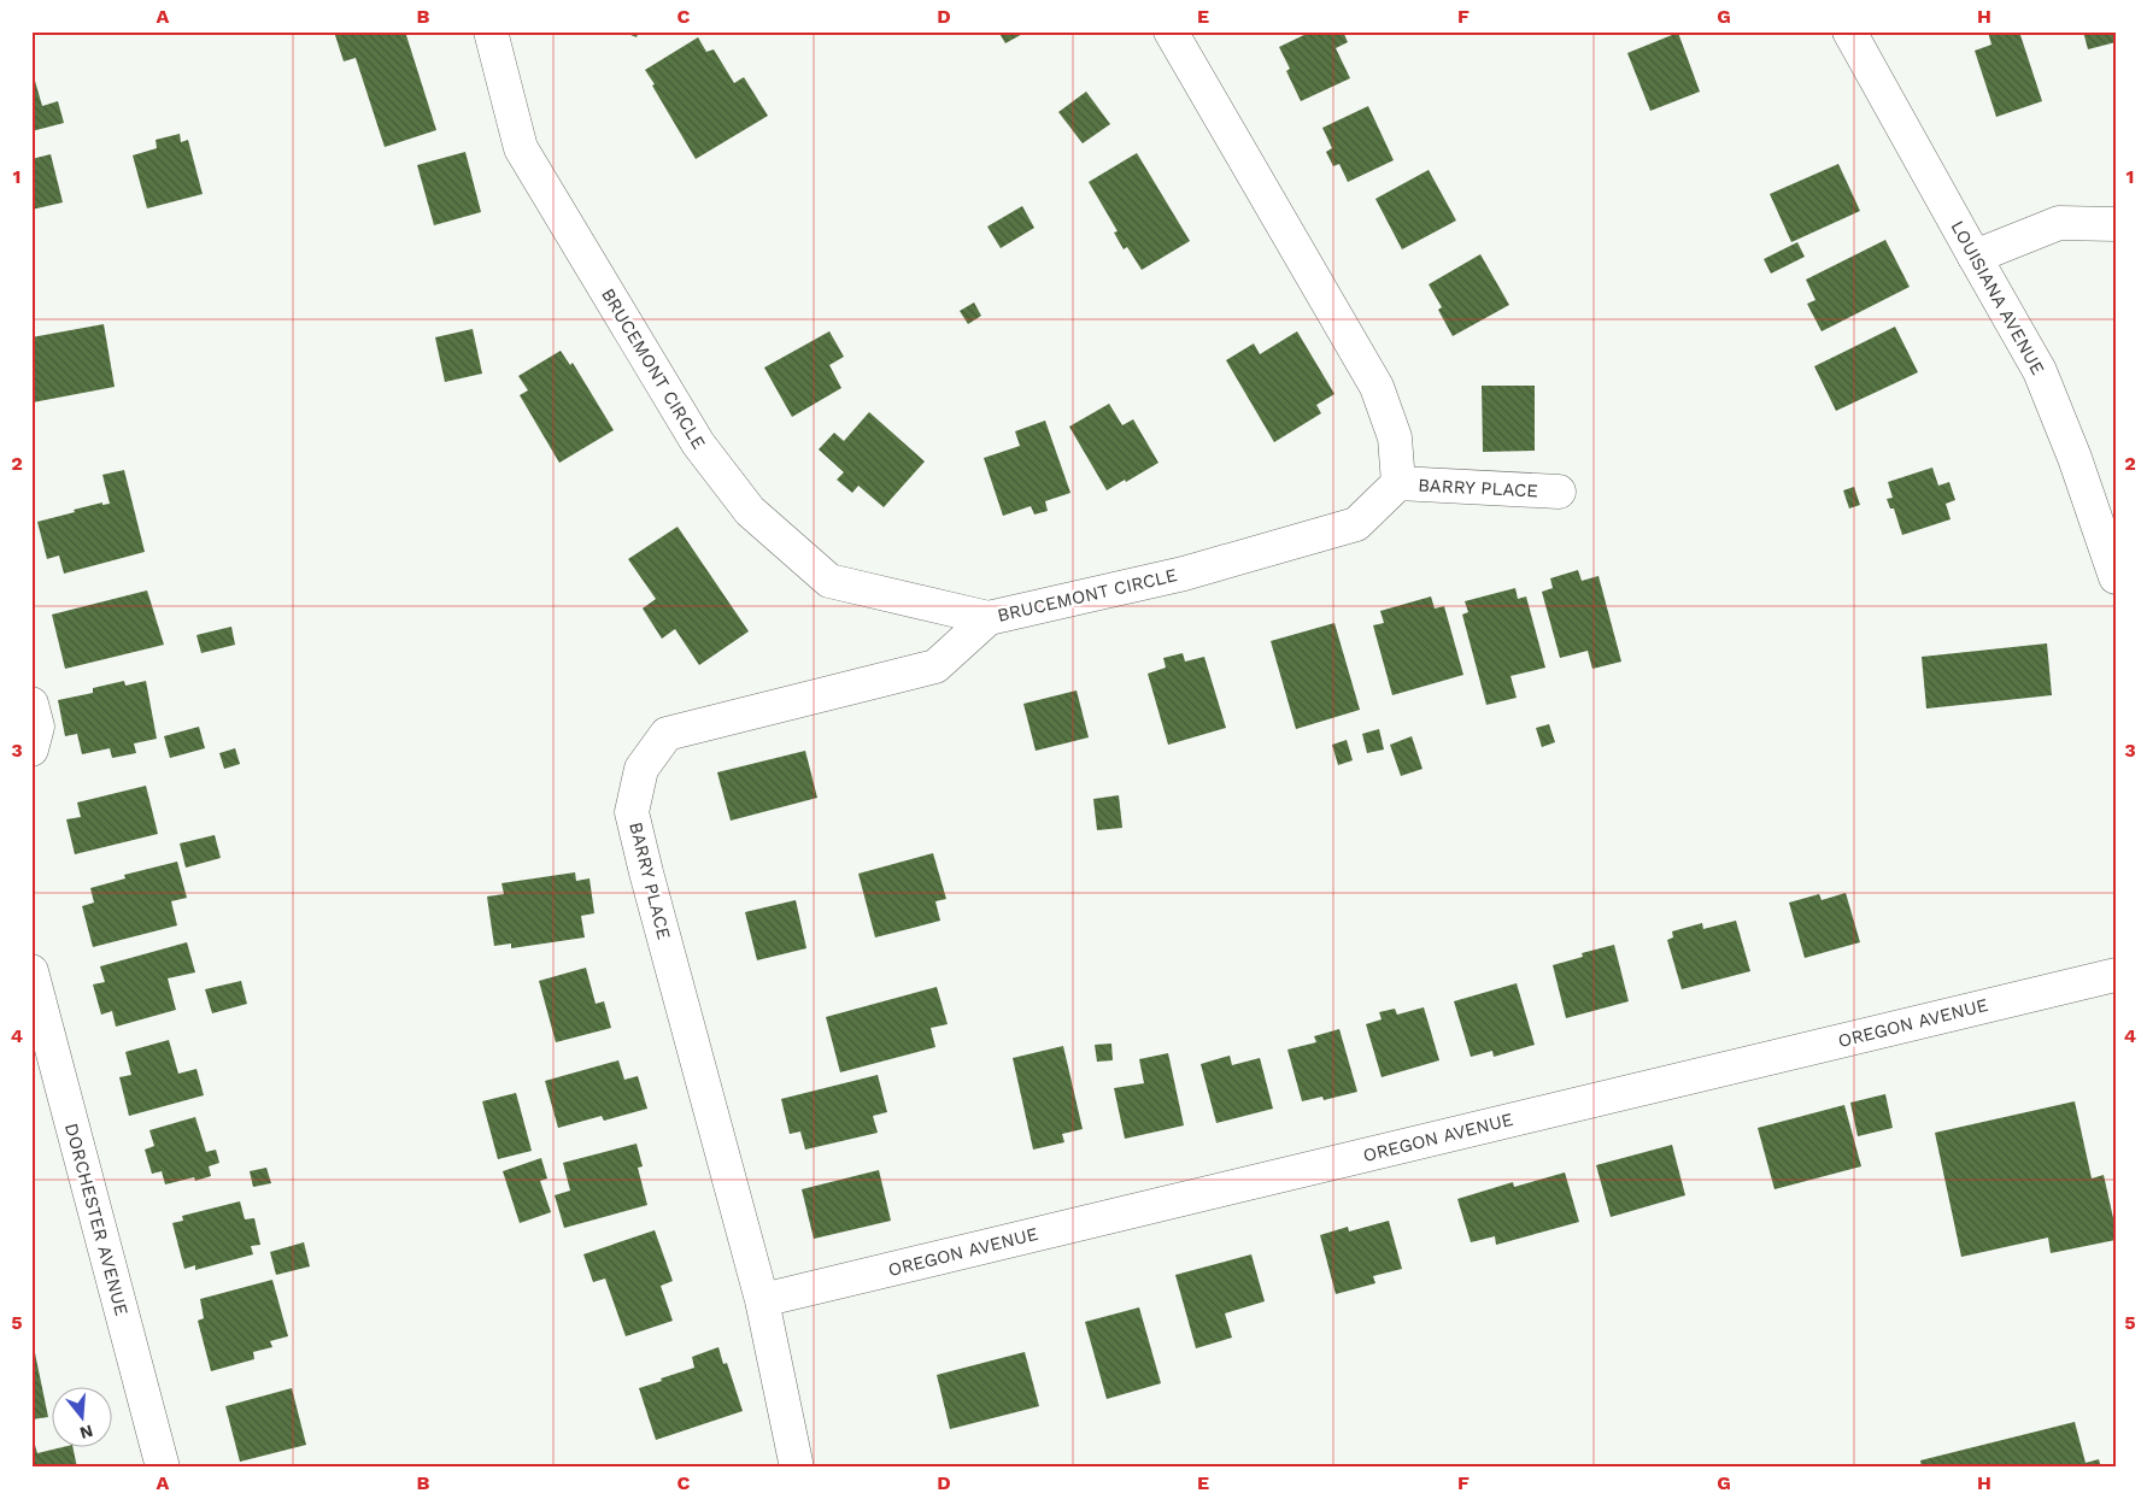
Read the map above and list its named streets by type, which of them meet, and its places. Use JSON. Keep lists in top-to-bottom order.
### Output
{
  "streets": {
    "street": [
      "LOUISIANA AVENUE",
      "BRUCEMONT CIRCLE",
      "BARRY PLACE",
      "OREGON AVENUE",
      "DORCHESTER AVENUE"
    ]
  },
  "crossings": [
    ["BRUCEMONT CIRCLE", "BARRY PLACE"],
    ["BARRY PLACE", "OREGON AVENUE"]
  ],
  "north": "bottom",
  "grid": {
    "columns": [
      "A",
      "B",
      "C",
      "D",
      "E",
      "F",
      "G",
      "H"
    ],
    "rows": [
      "1",
      "2",
      "3",
      "4",
      "5"
    ]
  }
}
